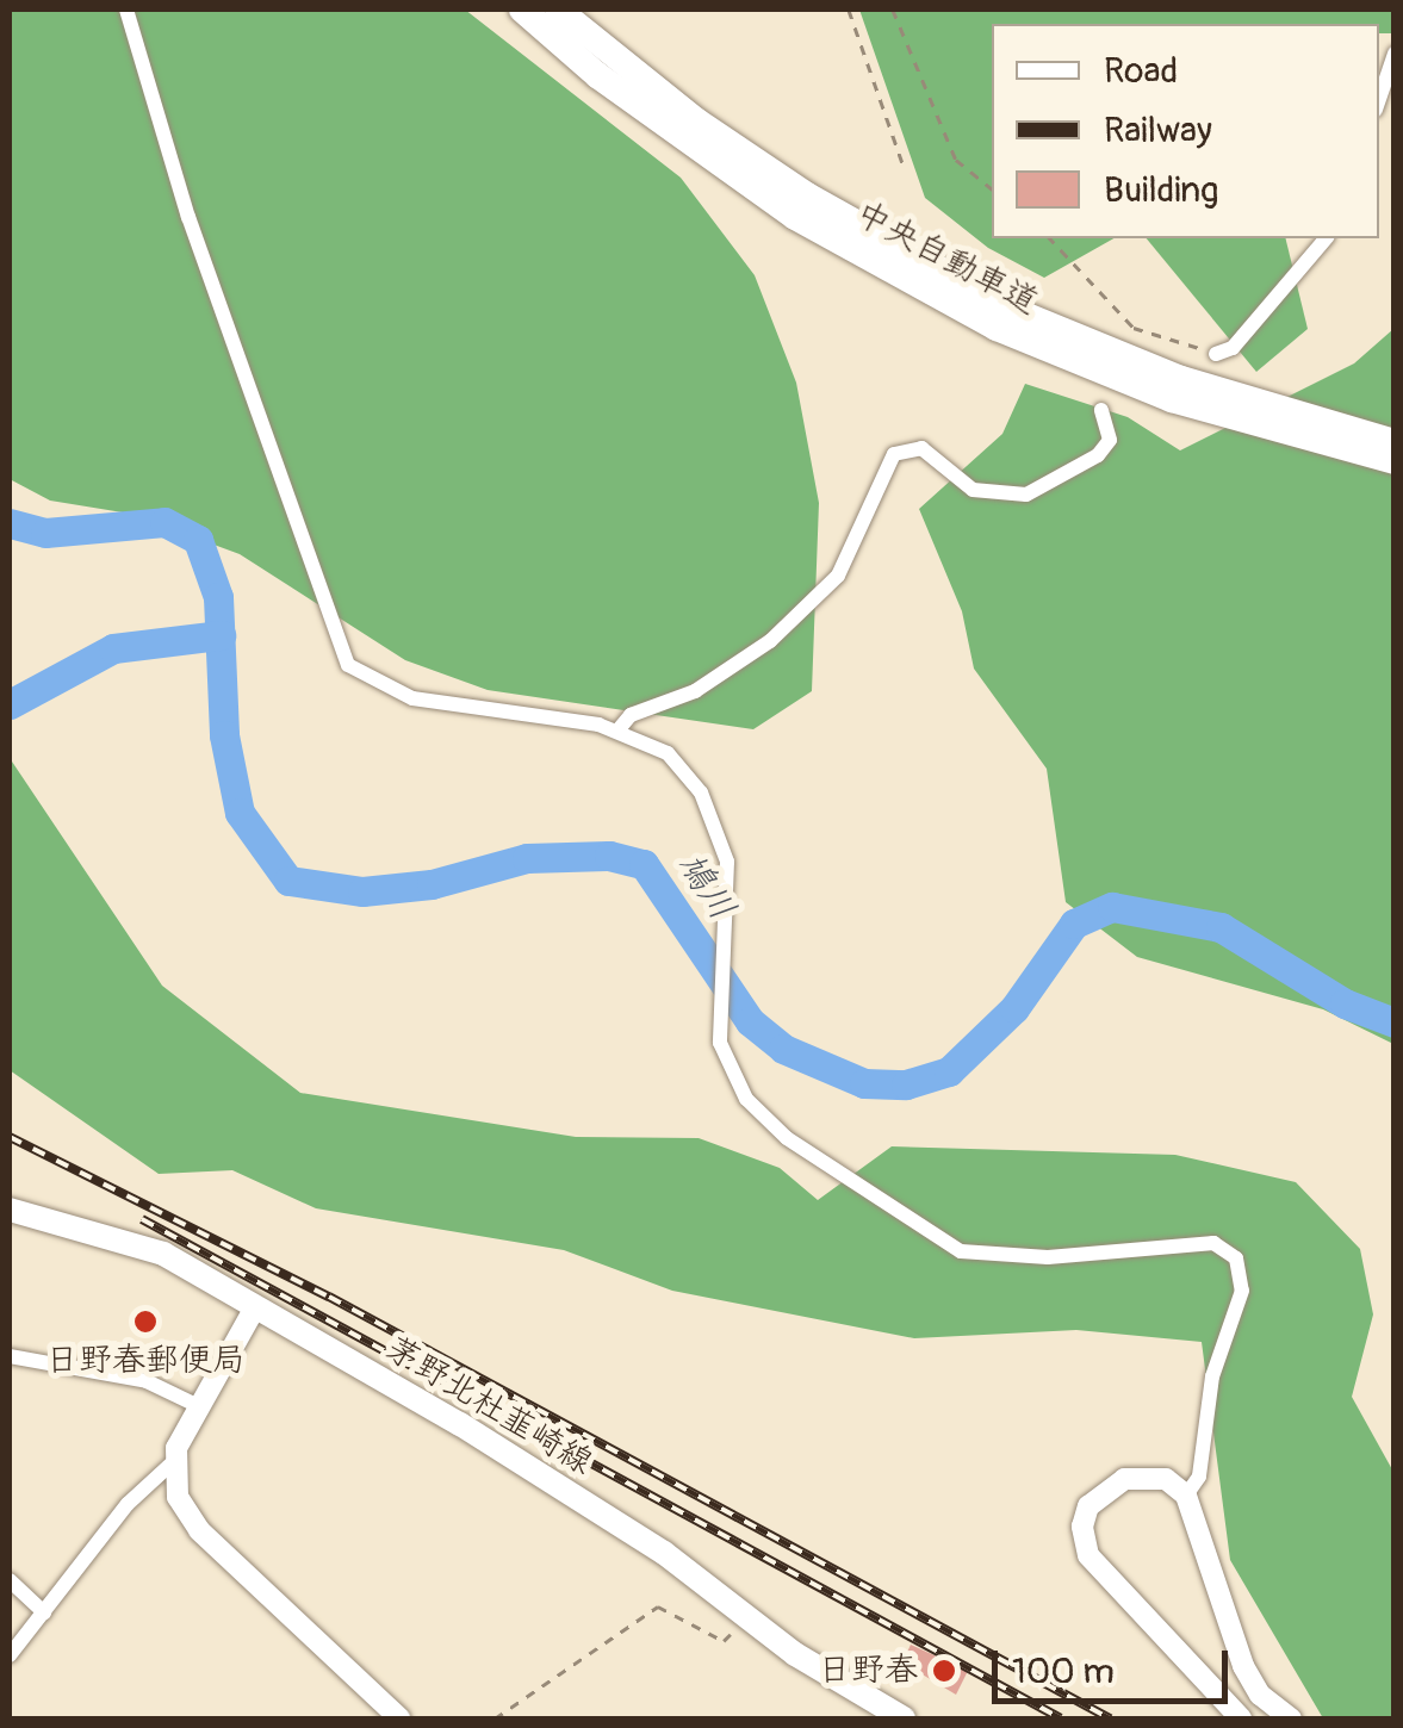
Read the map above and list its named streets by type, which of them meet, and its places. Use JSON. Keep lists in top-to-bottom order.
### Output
{
  "streets": {
    "highway": ["中央自動車道"],
    "main road": ["茅野北杜韮崎線"]
  },
  "water": ["鳩川"],
  "places": ["日野春郵便局", "日野春"],
  "legend": ["Road", "Railway", "Building"],
  "scale_bar": "100 m"
}
